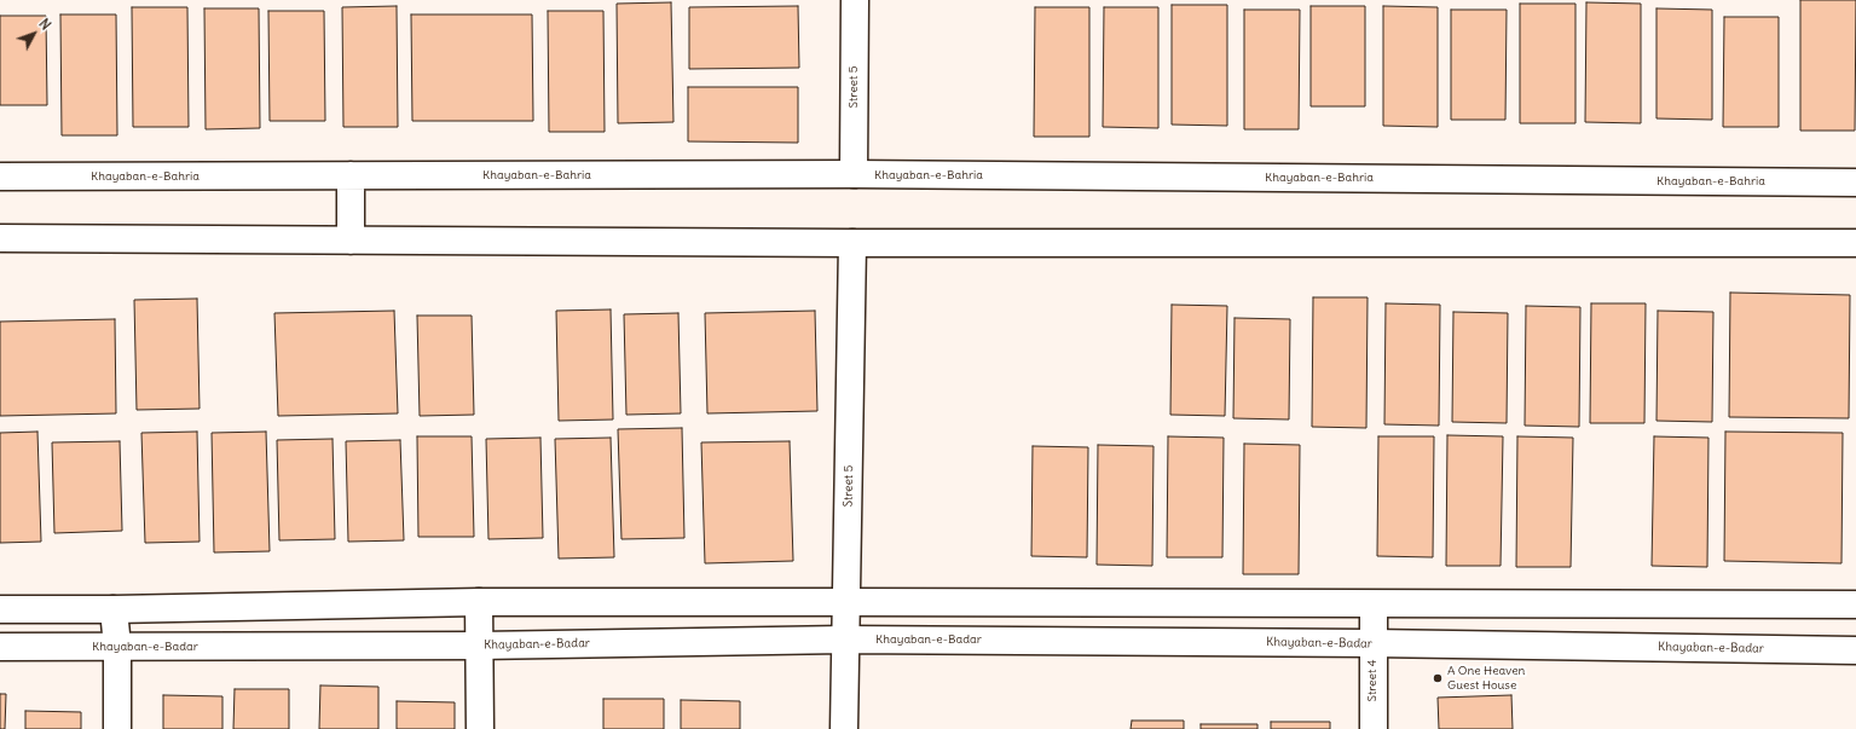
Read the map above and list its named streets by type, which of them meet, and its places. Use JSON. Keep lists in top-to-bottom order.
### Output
{
  "streets": {
    "main road": [
      "Street 5",
      "Khayaban-e-Bahria",
      "Khayaban-e-Badar",
      "Street 4"
    ]
  },
  "crossings": [
    ["Street 5", "Khayaban-e-Bahria"],
    ["Street 5", "Khayaban-e-Badar"],
    ["Khayaban-e-Badar", "Street 4"]
  ],
  "places": ["A One Heaven Guest House"],
  "north": "top right"
}
